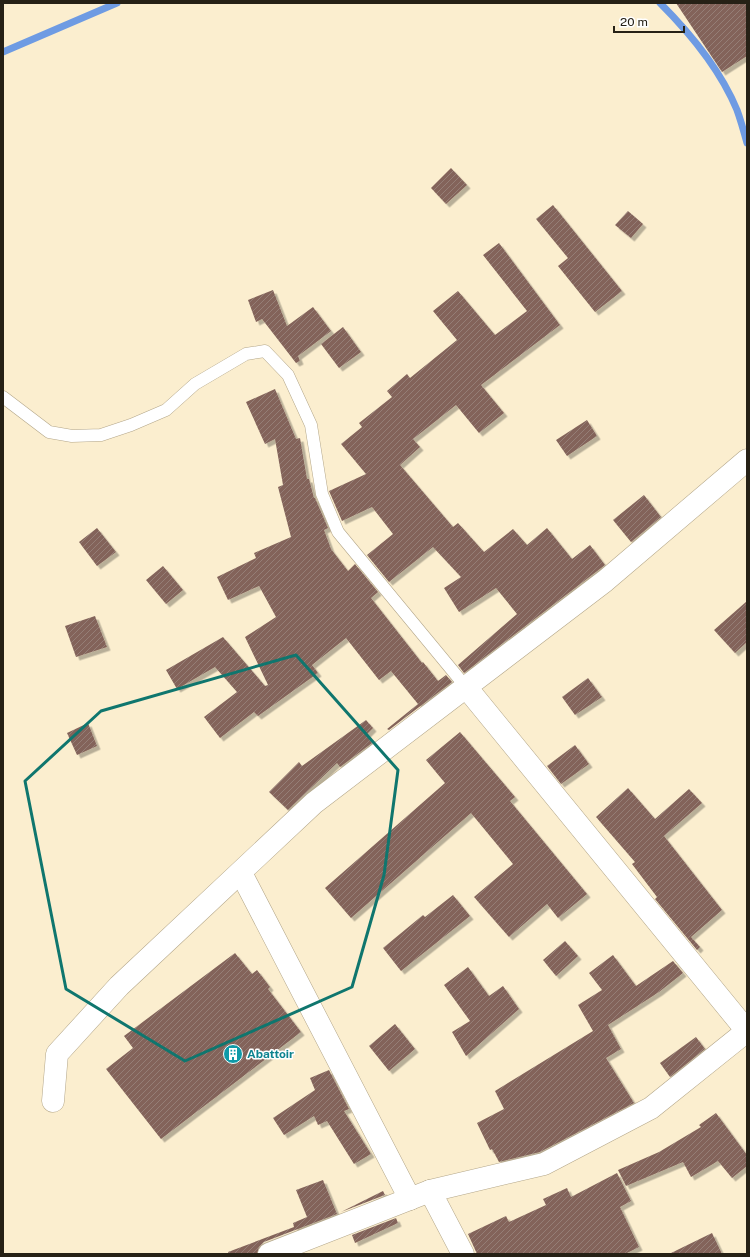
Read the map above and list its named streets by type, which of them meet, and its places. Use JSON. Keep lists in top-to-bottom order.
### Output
{
  "places": {
    "building": ["Abattoir"]
  },
  "scale_bar": "20 m"
}
